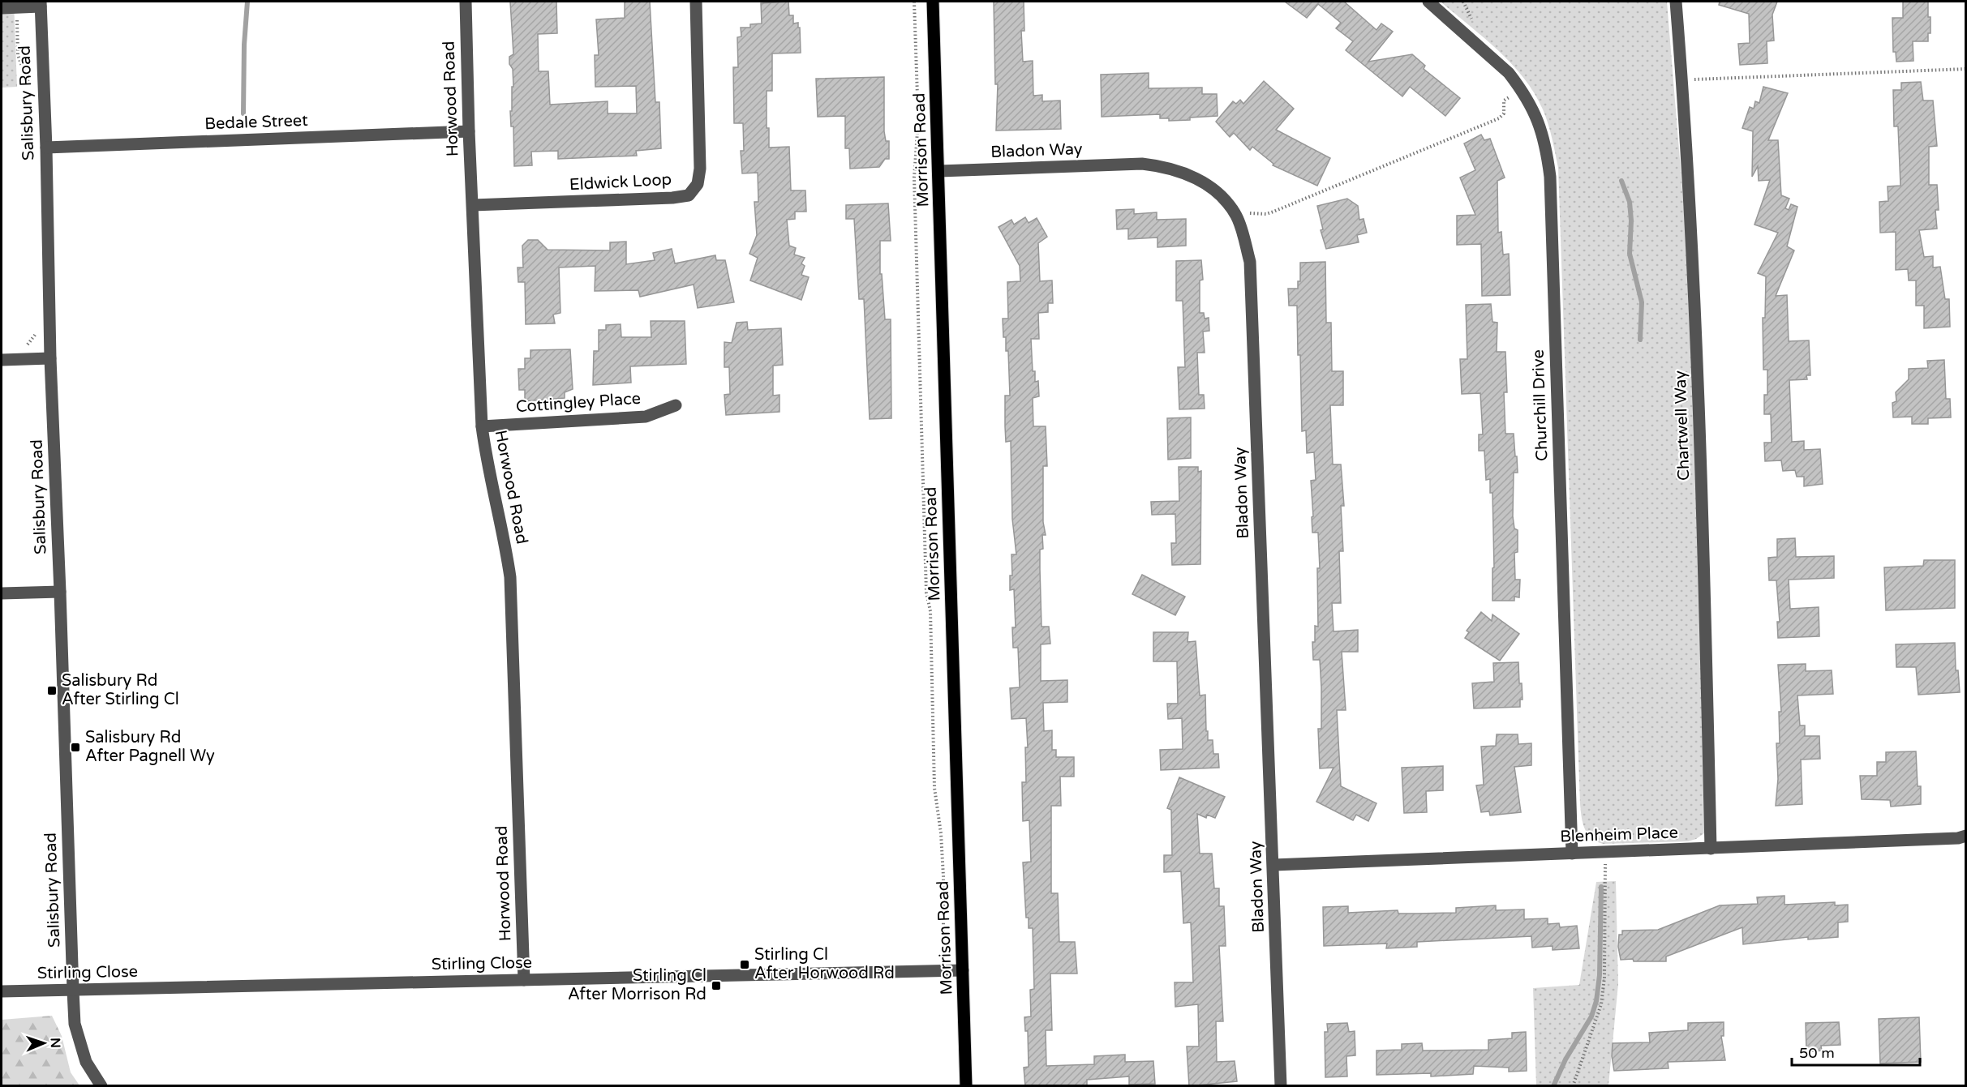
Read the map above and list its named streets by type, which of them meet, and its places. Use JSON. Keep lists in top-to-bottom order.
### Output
{
  "streets": {
    "main road": ["Morrison Road"],
    "street": [
      "Horwood Road",
      "Salisbury Road",
      "Bedale Street",
      "Bladon Way",
      "Eldwick Loop",
      "Cottingley Place",
      "Churchill Drive",
      "Chartwell Way",
      "Blenheim Place",
      "Stirling Close"
    ]
  },
  "crossings": [
    ["Horwood Road", "Bedale Street"],
    ["Horwood Road", "Eldwick Loop"],
    ["Horwood Road", "Cottingley Place"],
    ["Horwood Road", "Stirling Close"],
    ["Salisbury Road", "Bedale Street"],
    ["Salisbury Road", "Stirling Close"],
    ["Morrison Road", "Bladon Way"],
    ["Morrison Road", "Stirling Close"],
    ["Bladon Way", "Blenheim Place"],
    ["Churchill Drive", "Blenheim Place"],
    ["Chartwell Way", "Blenheim Place"]
  ],
  "places": {
    "transit": [
      "Salisbury Rd After Stirling Cl",
      "Salisbury Rd After Pagnell Wy",
      "Stirling Cl After Horwood Rd",
      "Stirling Cl After Morrison Rd"
    ]
  },
  "scale_bar": "50 m",
  "north": "right"
}
